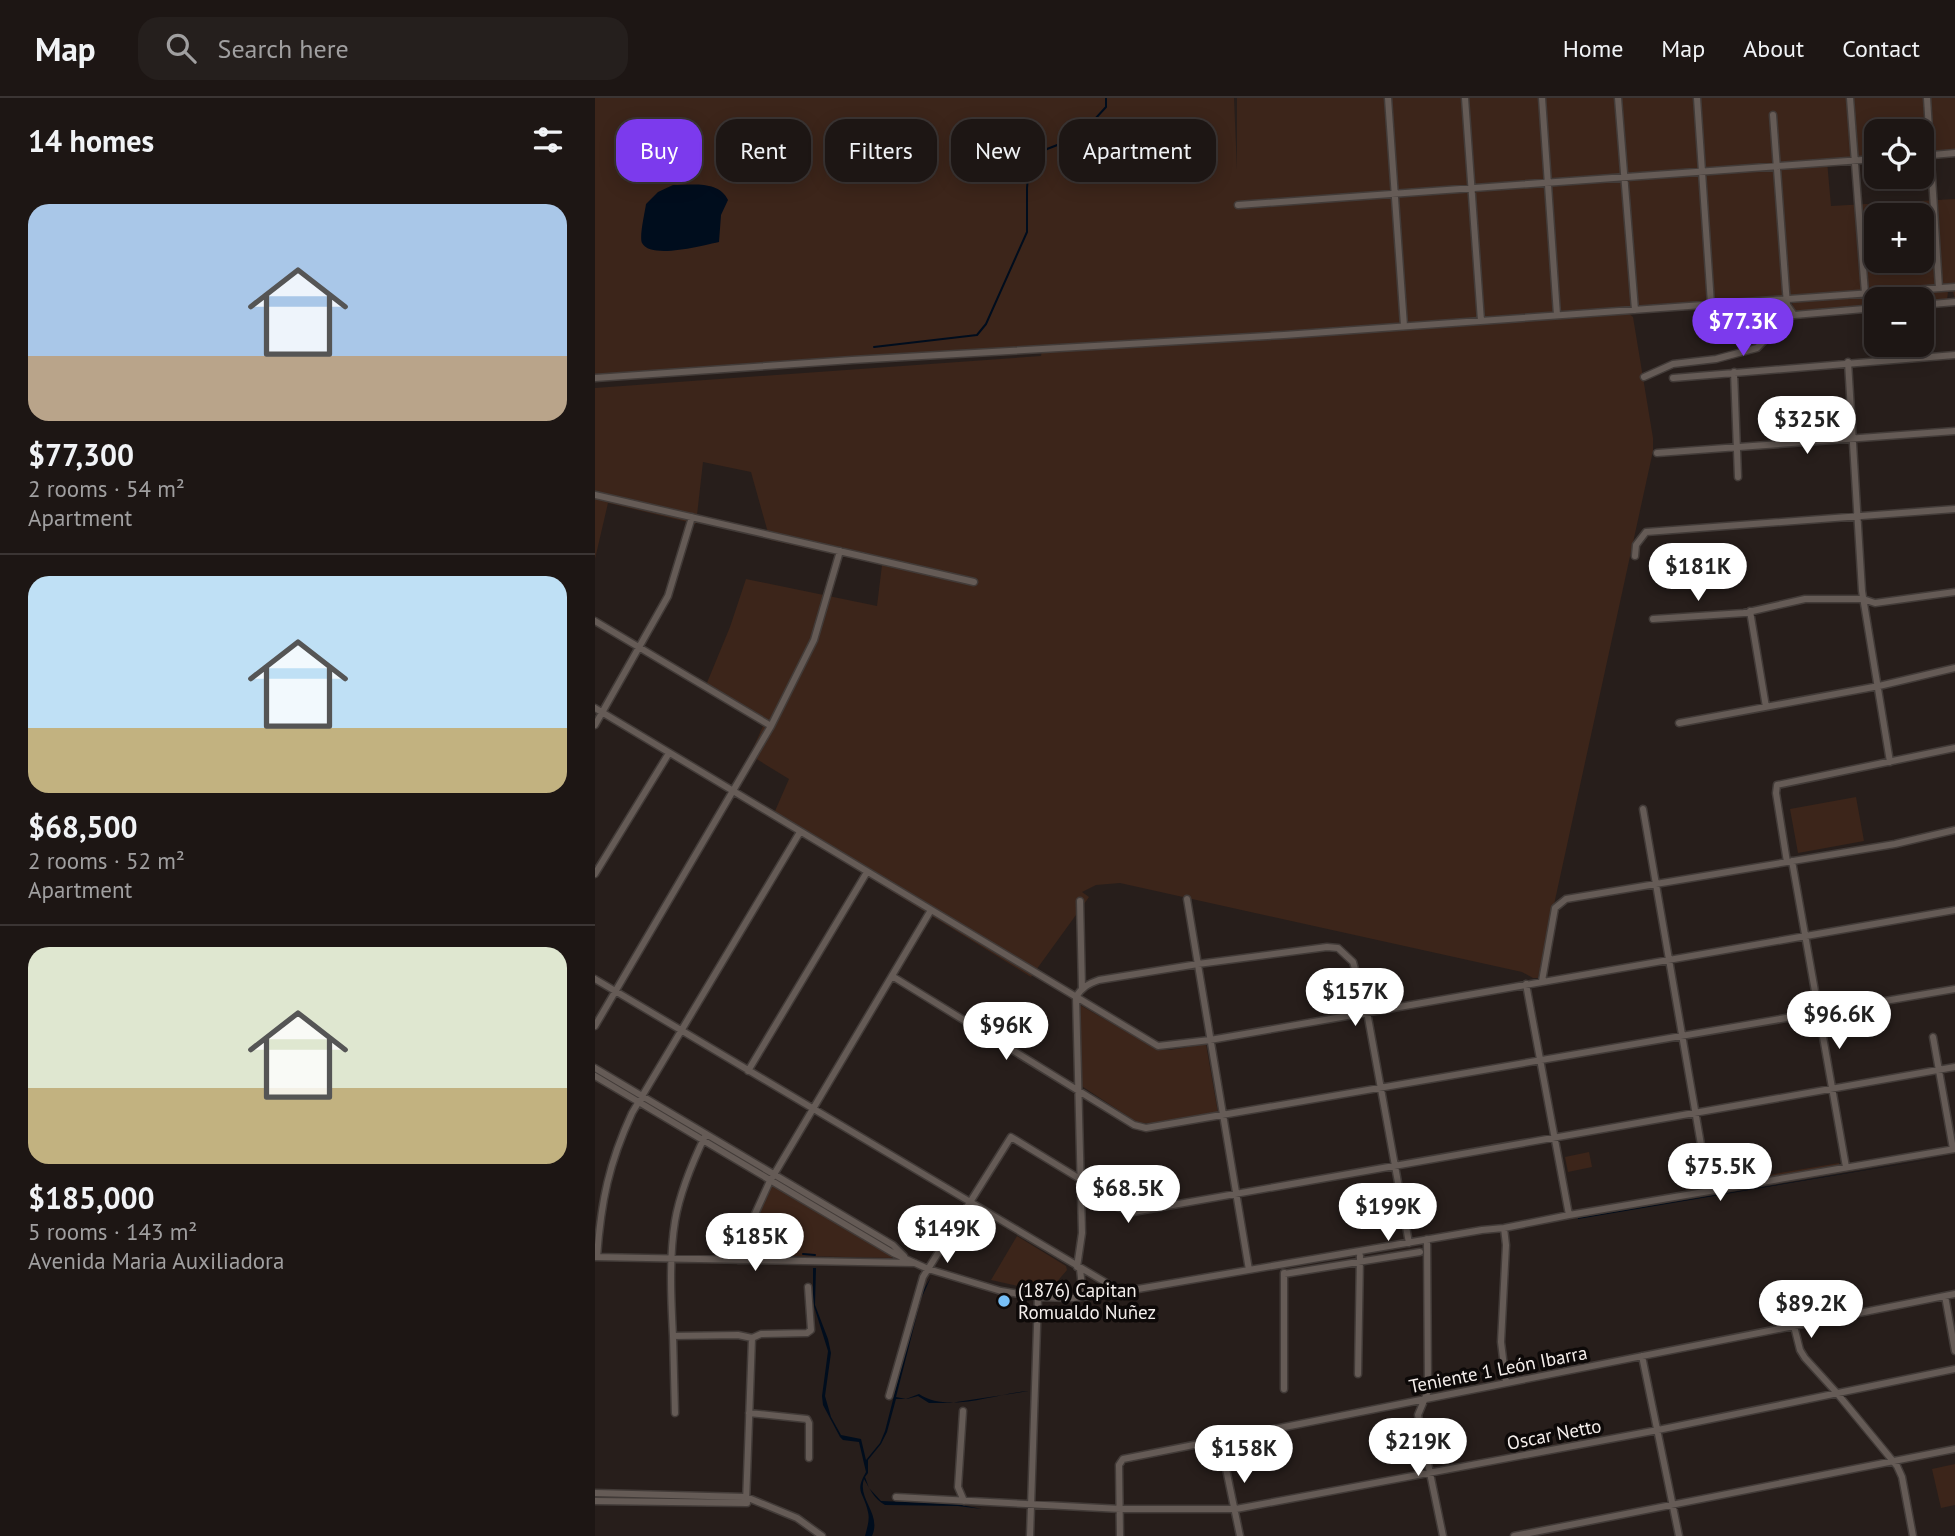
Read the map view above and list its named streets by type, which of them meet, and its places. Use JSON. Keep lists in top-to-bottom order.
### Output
{
  "streets": {
    "street": ["Teniente 1 León Ibarra", "Oscar Netto"]
  },
  "crossings": [
    ["Teniente 1 León Ibarra", "Oscar Netto"]
  ],
  "places": ["(1876) Capitan Romualdo Nuñez"],
  "page": {
    "header": "Map",
    "search": "Search here",
    "nav": [
      "Home",
      "Map",
      "About",
      "Contact"
    ],
    "heading": "14 homes",
    "map_buttons": ["+", "−"],
    "chip": [
      "Buy",
      "Rent",
      "Filters",
      "New",
      "Apartment"
    ],
    "list": [
      {
        "name": "$77,300",
        "note": "2 rooms · 54 m² · Apartment"
      },
      {
        "name": "$68,500",
        "note": "2 rooms · 52 m² · Apartment"
      },
      {
        "name": "$185,000",
        "note": "5 rooms · 143 m² · Avenida Maria Auxiliadora"
      }
    ],
    "price": [
      "$77.3K",
      "$325K",
      "$181K",
      "$157K",
      "$96.6K",
      "$96K",
      "$75.5K",
      "$68.5K",
      "$199K",
      "$149K",
      "$185K",
      "$89.2K",
      "$219K",
      "$158K"
    ]
  }
}
